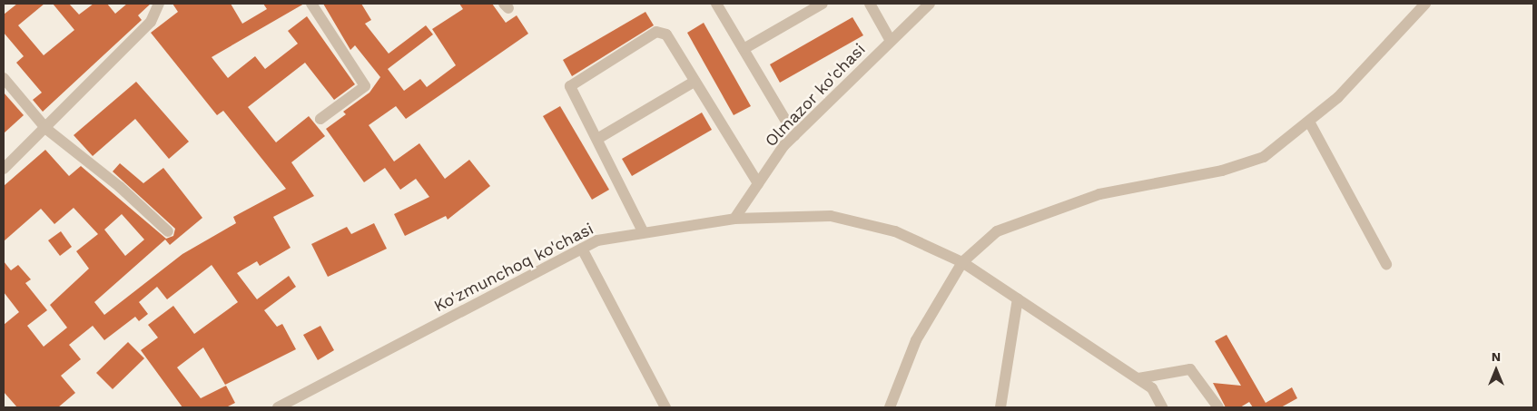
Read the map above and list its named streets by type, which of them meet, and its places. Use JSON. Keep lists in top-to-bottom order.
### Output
{
  "streets": {
    "street": ["Olmazor ko'chasi", "Ko'zmunchoq ko'chasi"]
  },
  "crossings": [
    ["Olmazor ko'chasi", "Ko'zmunchoq ko'chasi"]
  ],
  "north": "top"
}
